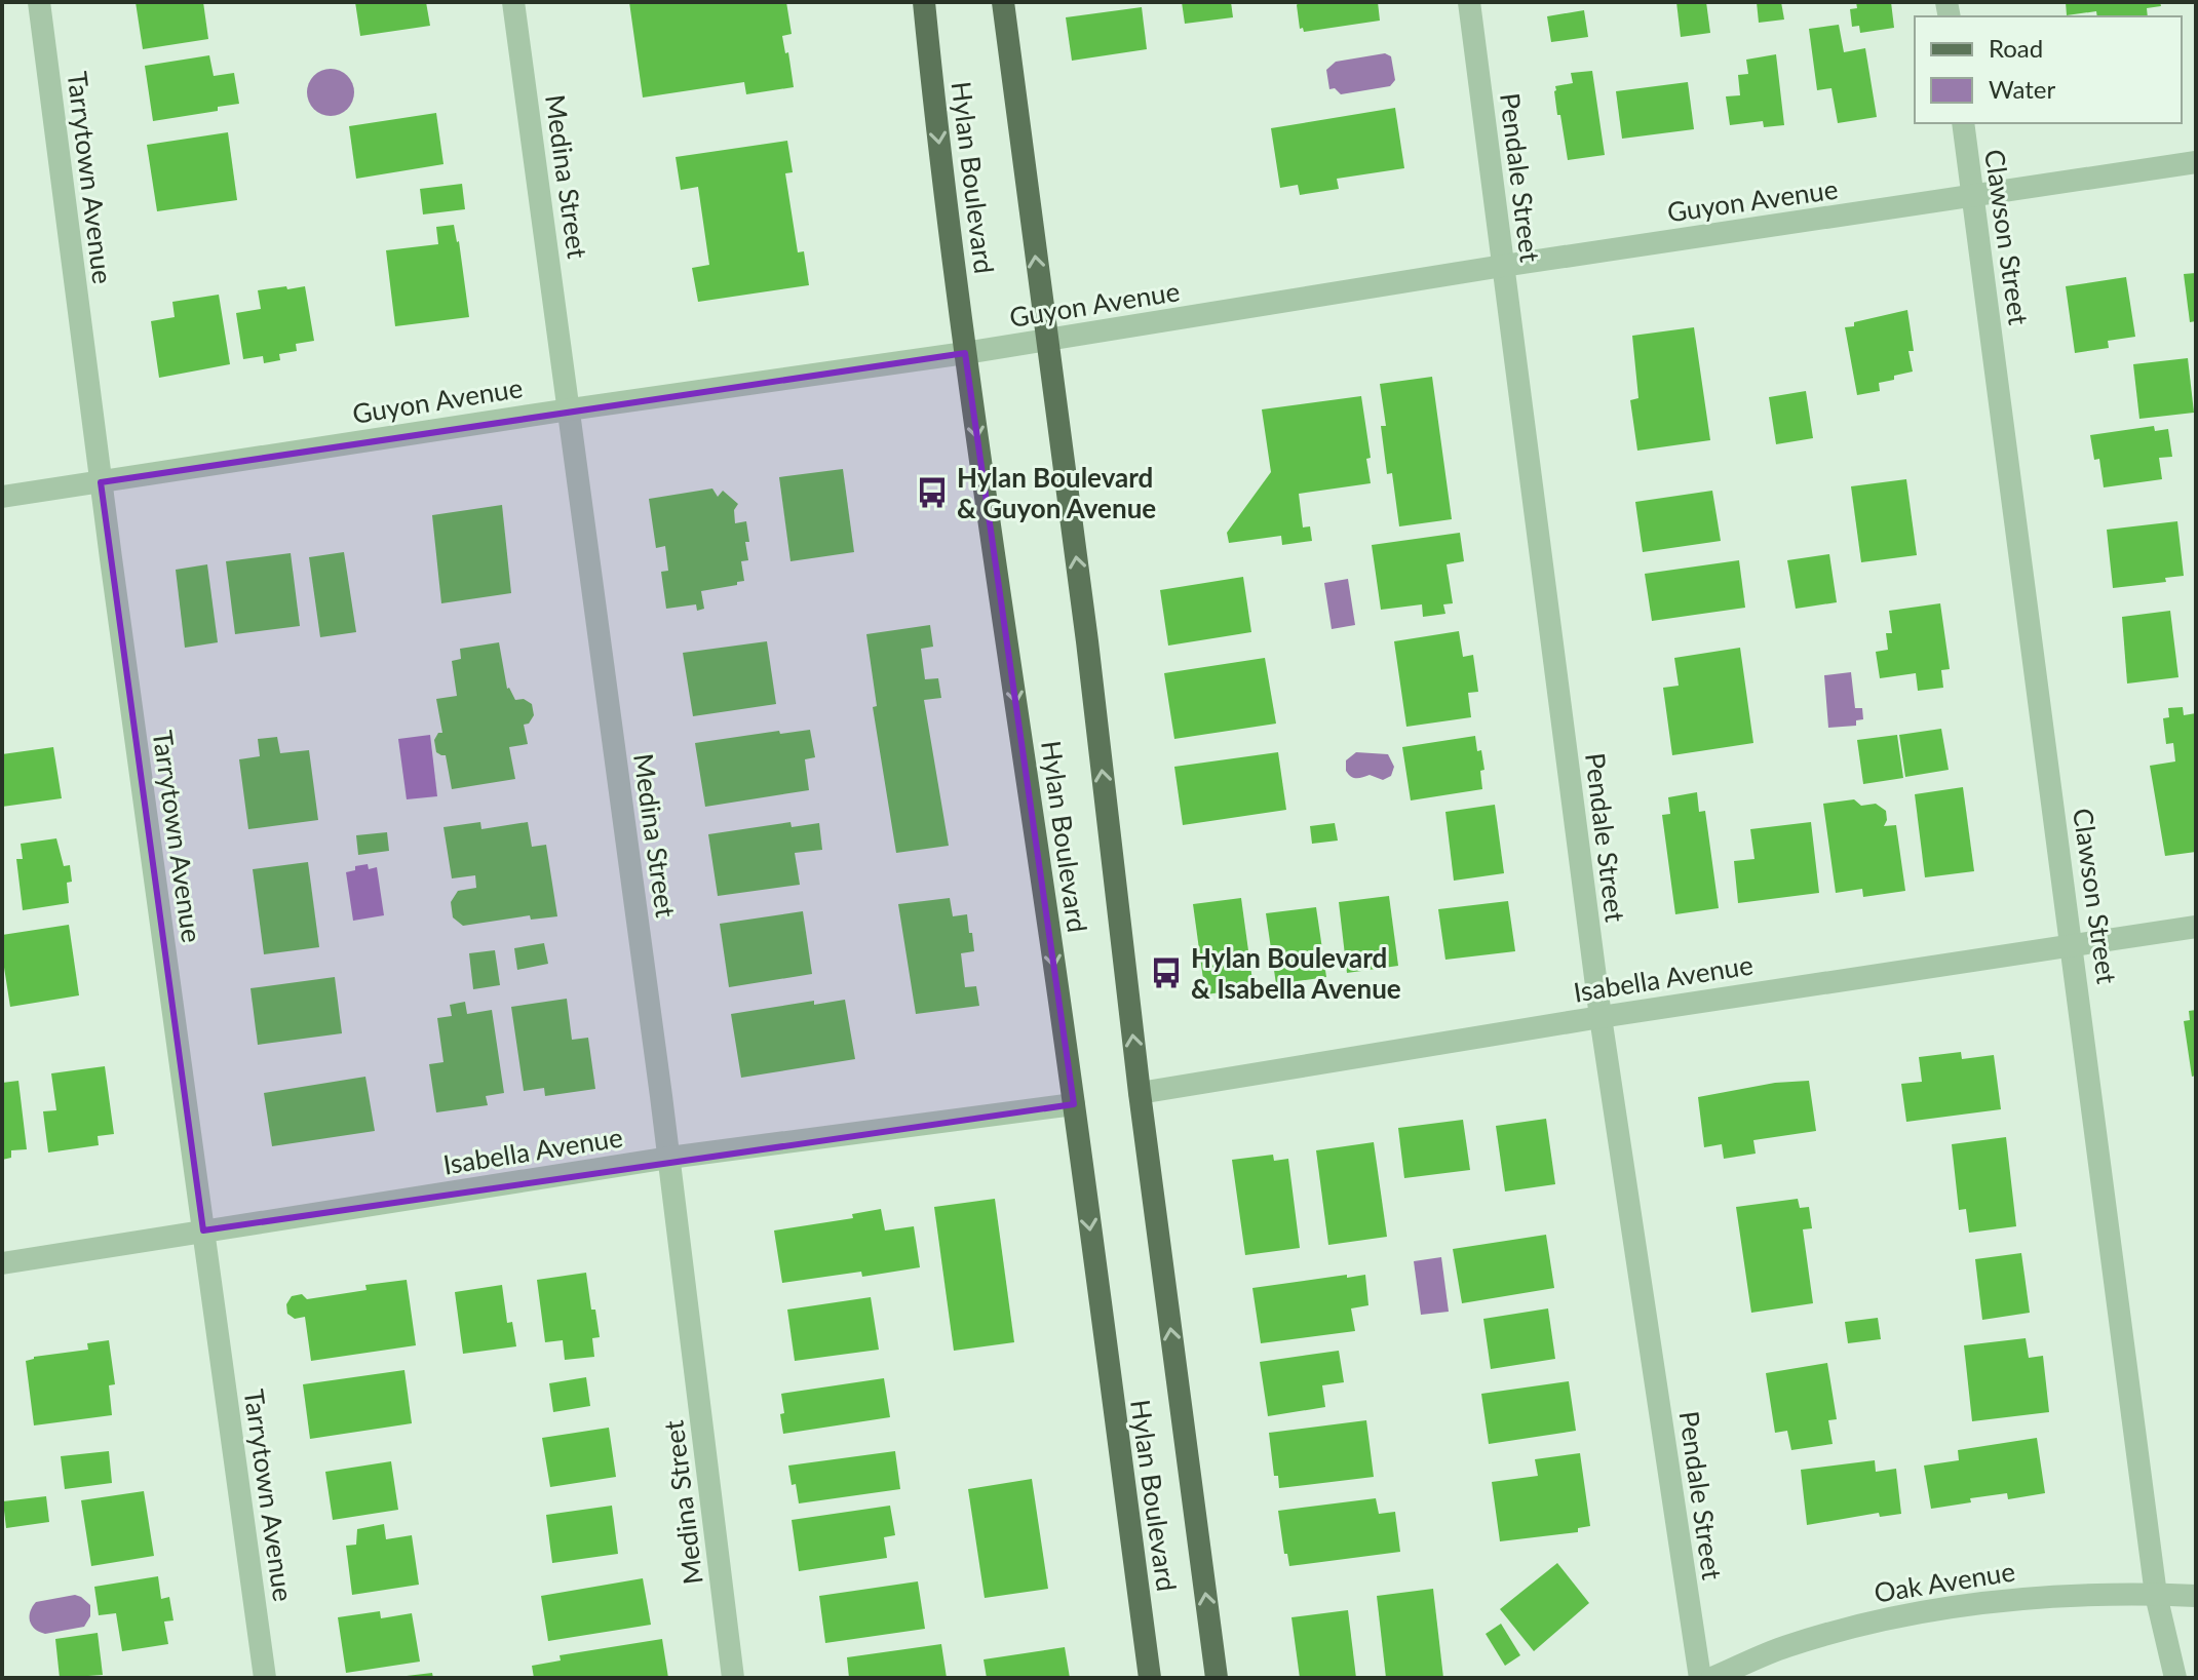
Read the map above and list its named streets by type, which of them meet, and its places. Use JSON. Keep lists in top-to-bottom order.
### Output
{
  "streets": {
    "main road": ["Hylan Boulevard"],
    "street": [
      "Medina Street",
      "Tarrytown Avenue",
      "Pendale Street",
      "Guyon Avenue",
      "Clawson Street",
      "Isabella Avenue",
      "Oak Avenue"
    ]
  },
  "crossings": [
    ["Medina Street", "Guyon Avenue"],
    ["Medina Street", "Isabella Avenue"],
    ["Tarrytown Avenue", "Guyon Avenue"],
    ["Tarrytown Avenue", "Isabella Avenue"],
    ["Hylan Boulevard", "Guyon Avenue"],
    ["Hylan Boulevard", "Isabella Avenue"],
    ["Pendale Street", "Guyon Avenue"],
    ["Pendale Street", "Isabella Avenue"],
    ["Guyon Avenue", "Clawson Street"],
    ["Clawson Street", "Isabella Avenue"],
    ["Clawson Street", "Oak Avenue"]
  ],
  "places": {
    "bus stop": ["Hylan Boulevard & Guyon Avenue", "Hylan Boulevard & Isabella Avenue"]
  },
  "legend": ["Road", "Water"]
}
